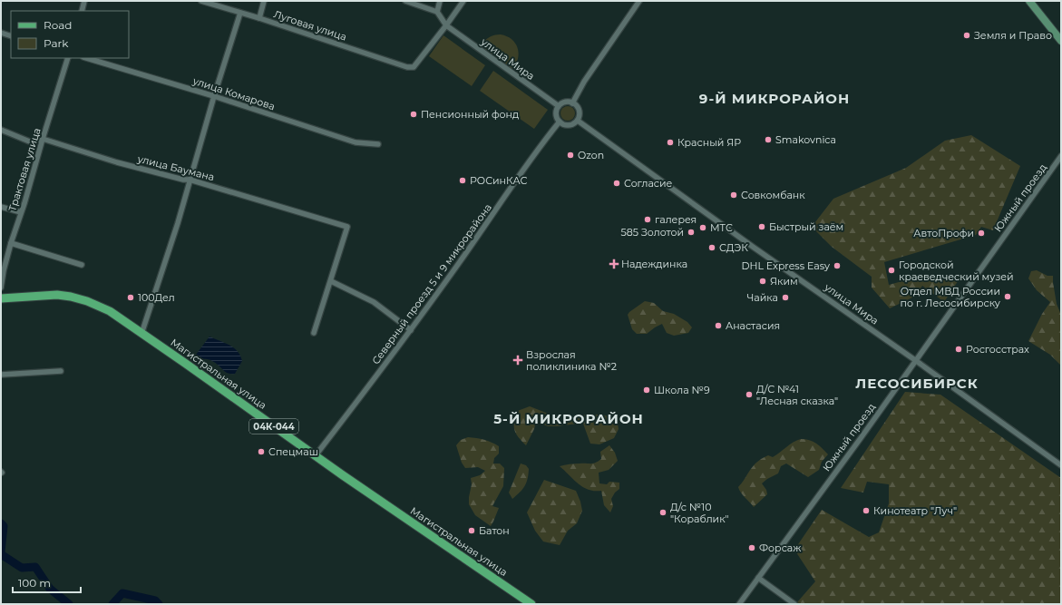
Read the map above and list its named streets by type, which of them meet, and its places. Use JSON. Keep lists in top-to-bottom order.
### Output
{
  "streets": {
    "main road": ["Магистральная улица", "04К-044"],
    "street": [
      "Луговая улица",
      "улица Мира",
      "улица Комарова",
      "улица Баумана",
      "Трактовая улица",
      "Южный проезд",
      "Северный проезд 5 и 9 микрорайона"
    ]
  },
  "crossings": [
    ["Луговая улица", "улица Мира"],
    ["улица Мира", "Южный проезд"],
    ["улица Мира", "Северный проезд 5 и 9 микрорайона"],
    ["улица Баумана", "Трактовая улица"],
    ["Северный проезд 5 и 9 микрорайона", "Магистральная улица"]
  ],
  "districts": ["9-Й МИКРОРАЙОН", "ЛЕСОСИБИРСК", "5-Й МИКРОРАЙОН"],
  "places": {
    "other": [
      "Земля и Право",
      "Пенсионный фонд",
      "Smakovnica",
      "Красный ЯР",
      "Ozon",
      "РОСинКАС",
      "Согласие",
      "Совкомбанк",
      "галерея",
      "Быстрый заём",
      "МТС",
      "585 Золотой",
      "АвтоПрофи",
      "СДЭК",
      "DHL Express Easy",
      "Городской краеведческий музей",
      "Яким",
      "Отдел МВД России по г. Лесосибирску",
      "100Дел",
      "Чайка",
      "Анастасия",
      "Росгосстрах",
      "Школа №9",
      "Д/С №41 \"Лесная сказка\"",
      "Спецмаш",
      "Кинотеатр \"Луч\"",
      "Д/с №10 \"Кораблик\"",
      "Батон",
      "Форсаж"
    ],
    "health": ["Надеждинка", "Взрослая поликлиника №2"]
  },
  "legend": ["Road", "Park"],
  "scale_bar": "100 m"
}
